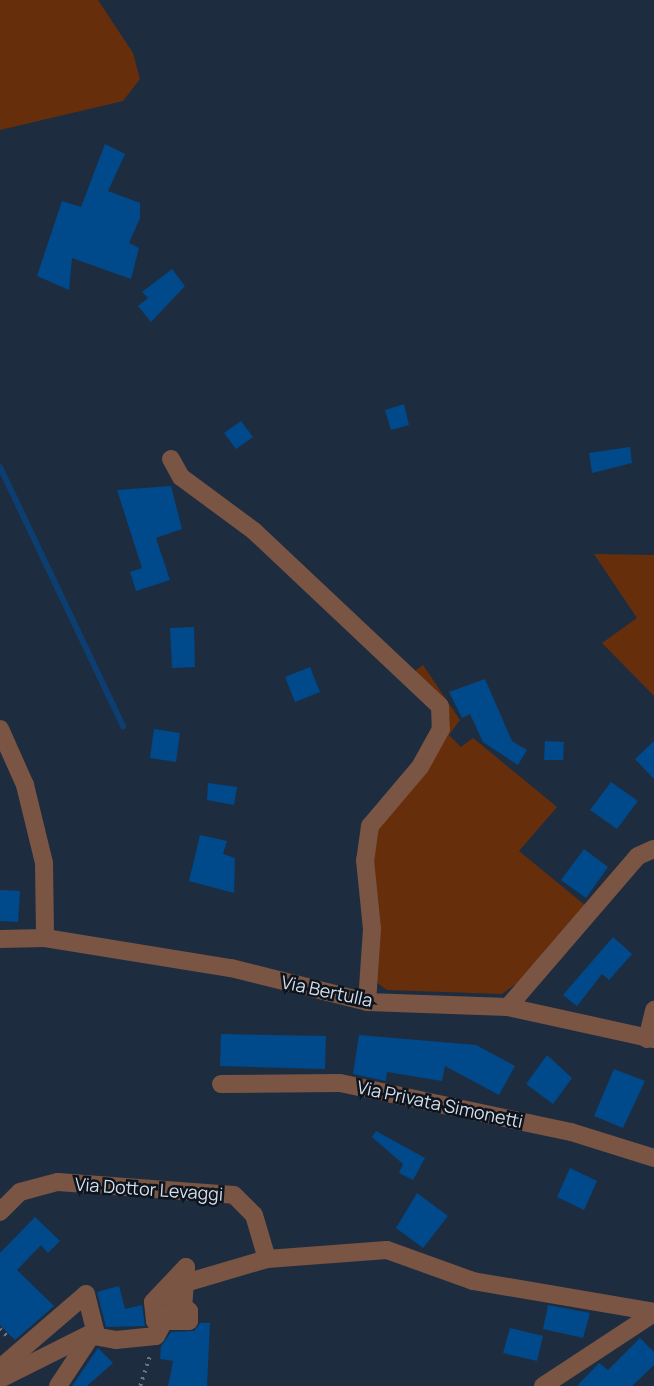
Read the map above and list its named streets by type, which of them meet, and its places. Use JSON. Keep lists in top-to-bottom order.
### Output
{
  "streets": {
    "street": ["Via Bertulla", "Via Privata Simonetti", "Via Dottor Levaggi"]
  }
}
